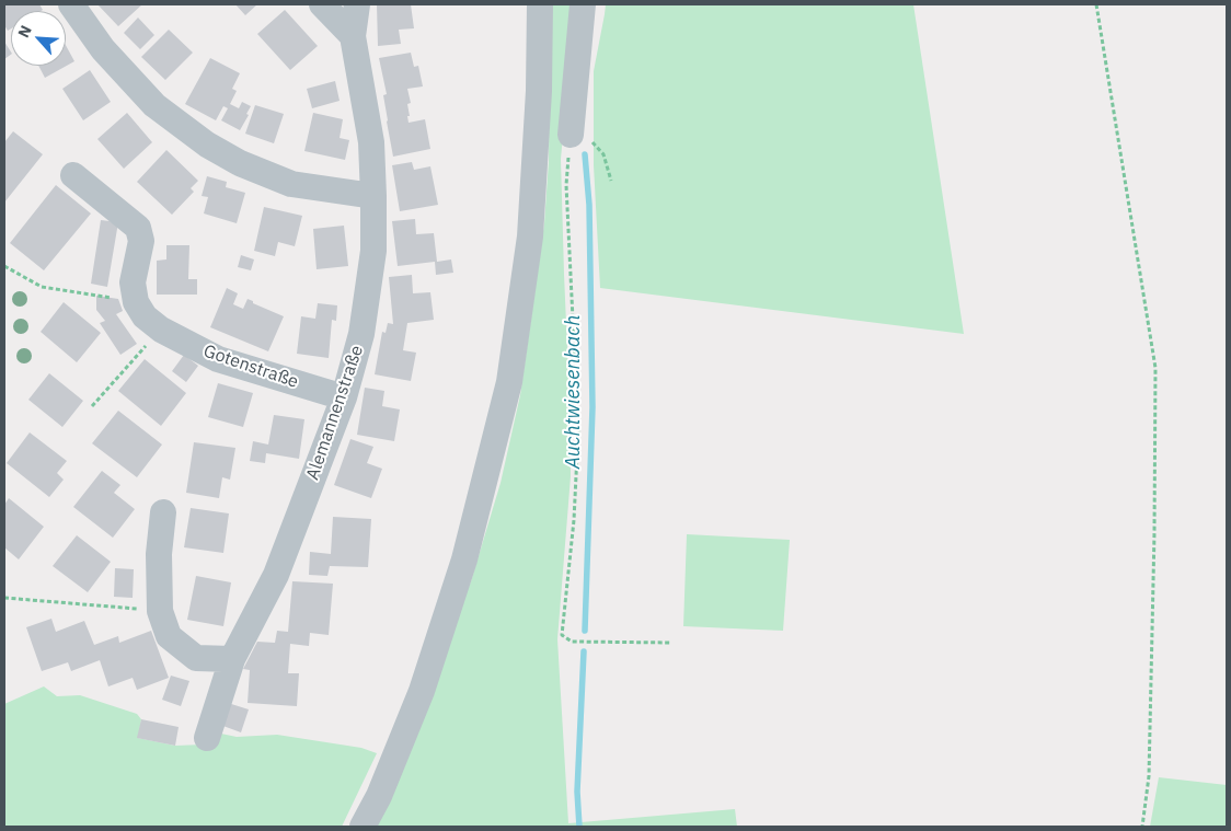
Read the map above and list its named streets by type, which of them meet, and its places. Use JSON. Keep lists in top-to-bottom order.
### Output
{
  "streets": {
    "street": ["Gotenstraße", "Alemannenstraße"]
  },
  "crossings": [
    ["Gotenstraße", "Alemannenstraße"]
  ],
  "water": ["Auchtwiesenbach"],
  "north": "top left"
}
